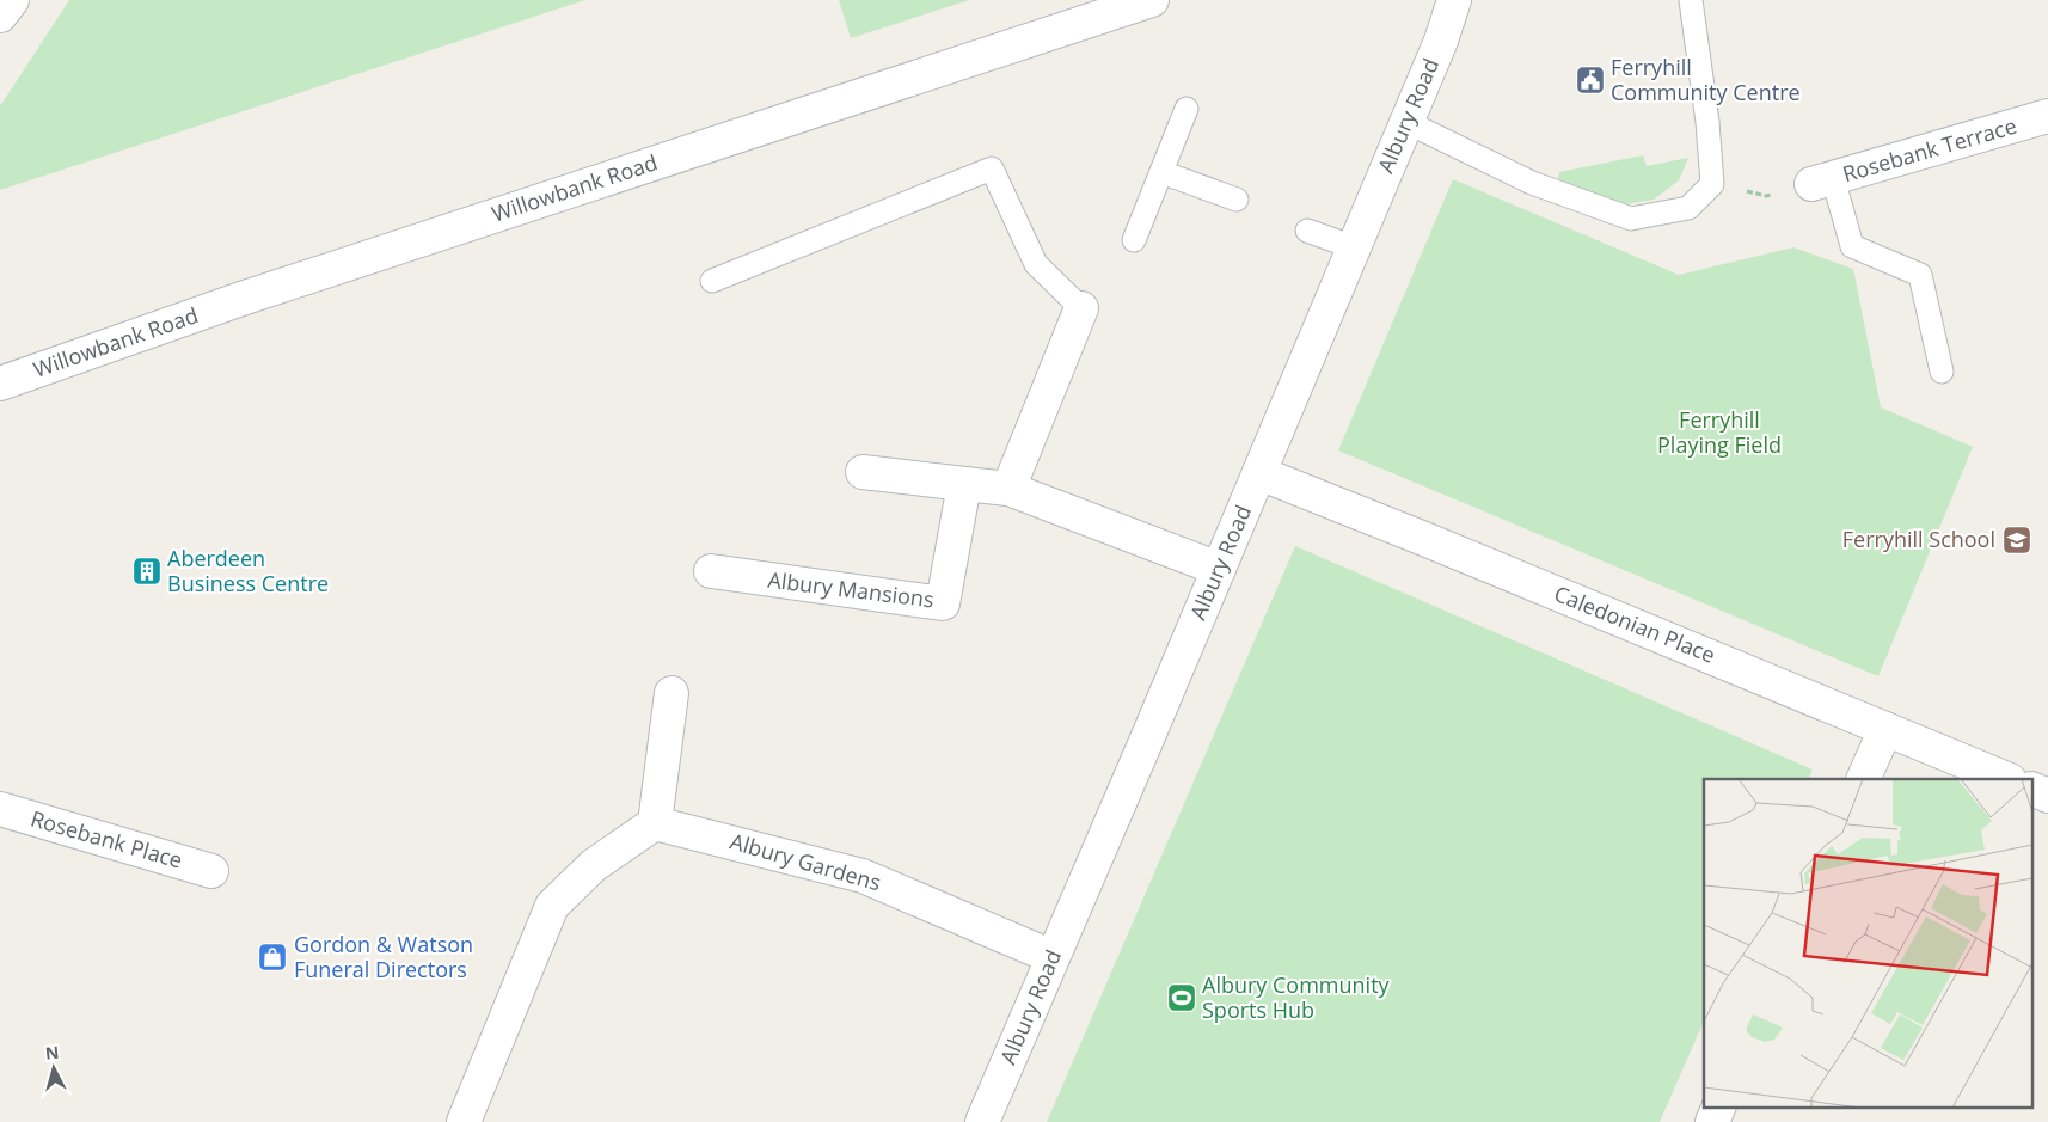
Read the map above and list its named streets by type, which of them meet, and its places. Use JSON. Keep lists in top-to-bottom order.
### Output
{
  "streets": {
    "street": [
      "Albury Road",
      "Rosebank Terrace",
      "Willowbank Road",
      "Albury Mansions",
      "Caledonian Place",
      "Rosebank Place",
      "Albury Gardens"
    ]
  },
  "crossings": [
    ["Albury Road", "Caledonian Place"],
    ["Albury Road", "Albury Gardens"]
  ],
  "parks": ["Ferryhill Playing Field"],
  "places": {
    "public building": ["Ferryhill Community Centre"],
    "school or university": ["Ferryhill School"],
    "building": ["Aberdeen Business Centre"],
    "shop": ["Gordon & Watson Funeral Directors"],
    "sports": ["Albury Community Sports Hub"]
  },
  "north": "top"
}
